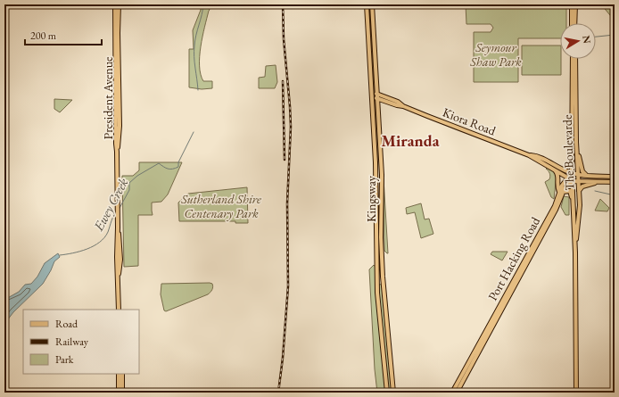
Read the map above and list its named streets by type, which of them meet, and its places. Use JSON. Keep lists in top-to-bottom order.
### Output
{
  "streets": {
    "main road": [
      "President Avenue",
      "Kiora Road",
      "The Boulevarde",
      "Kingsway",
      "Port Hacking Road"
    ]
  },
  "crossings": [
    ["Kiora Road", "The Boulevarde"],
    ["Kiora Road", "Kingsway"],
    ["Kiora Road", "Port Hacking Road"],
    ["The Boulevarde", "Port Hacking Road"]
  ],
  "districts": ["Miranda"],
  "water": ["Ewey Creek"],
  "parks": ["Seymour Shaw Park", "Sutherland Shire Centenary Park"],
  "legend": ["Road", "Railway", "Park"],
  "scale_bar": "200 m",
  "north": "right"
}
